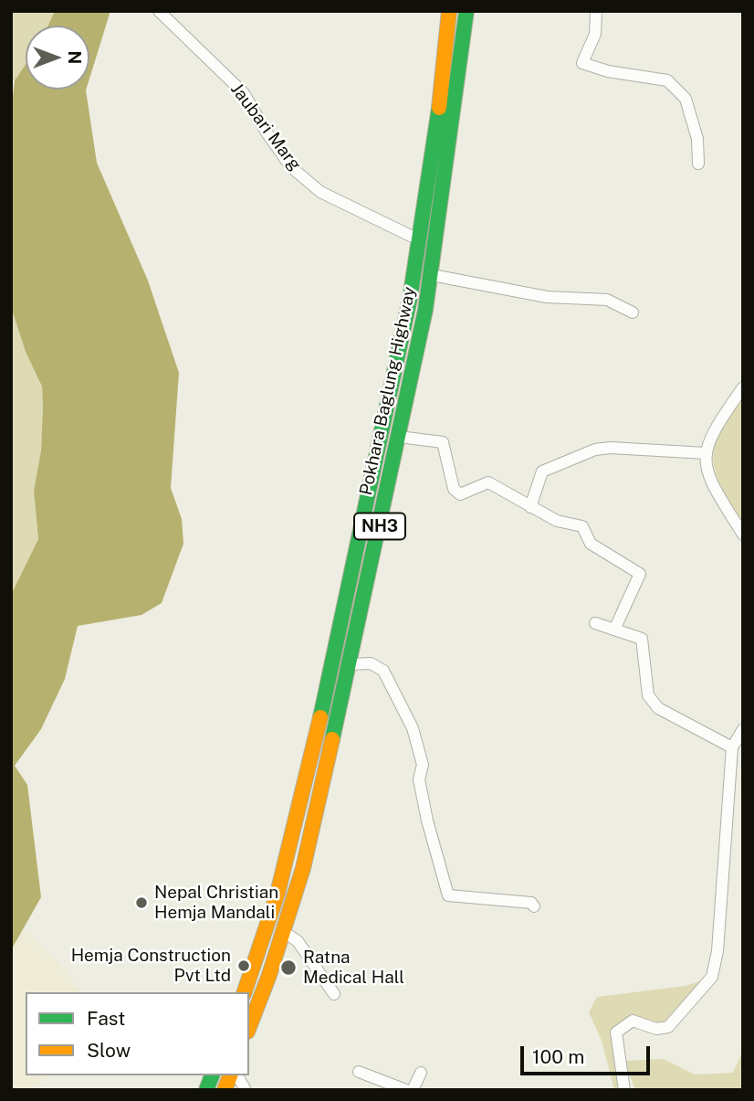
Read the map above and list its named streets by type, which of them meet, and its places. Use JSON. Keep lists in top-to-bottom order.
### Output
{
  "streets": {
    "highway": ["Pokhara Baglung Highway", "NH3"],
    "street": ["Jaubari Marg"]
  },
  "crossings": [
    ["Jaubari Marg", "Pokhara Baglung Highway"]
  ],
  "places": ["Nepal Christian Hemja Mandali", "Hemja Construction Pvt Ltd", "Ratna Medical Hall"],
  "legend": ["Fast", "Slow"],
  "scale_bar": "100 m",
  "north": "right"
}
